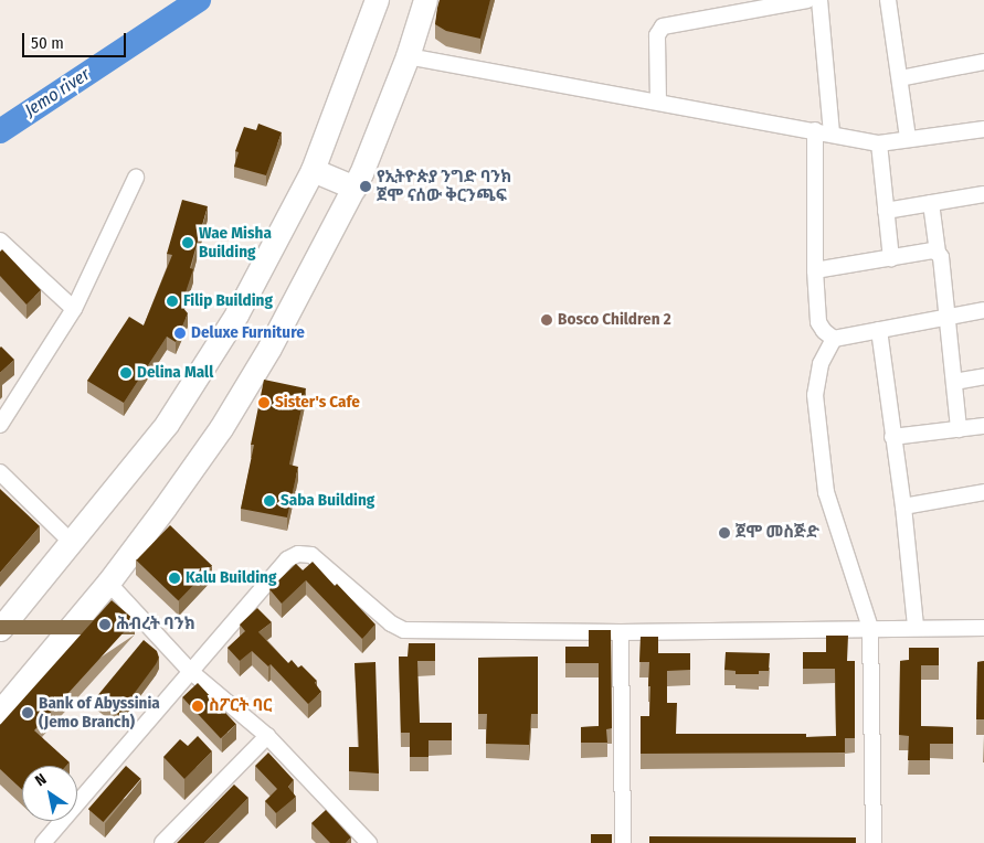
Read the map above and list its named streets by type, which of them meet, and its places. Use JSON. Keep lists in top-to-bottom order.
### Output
{
  "water": ["Jemo river"],
  "places": [
    "የኢትዮጵያ ንግድ ባንክ ጀሞ ናሰው ቅርንጫፍ",
    "Wae Misha Building",
    "Filip Building",
    "Bosco Children 2",
    "Deluxe Furniture",
    "Delina Mall",
    "Sister's Cafe",
    "Saba Building",
    "ጀሞ መስጅድ",
    "Kalu Building",
    "ሕብረት ባንክ",
    "ስፖርት ባር",
    "Bank of Abyssinia (Jemo Branch)"
  ],
  "scale_bar": "50 m",
  "north": "top left"
}
